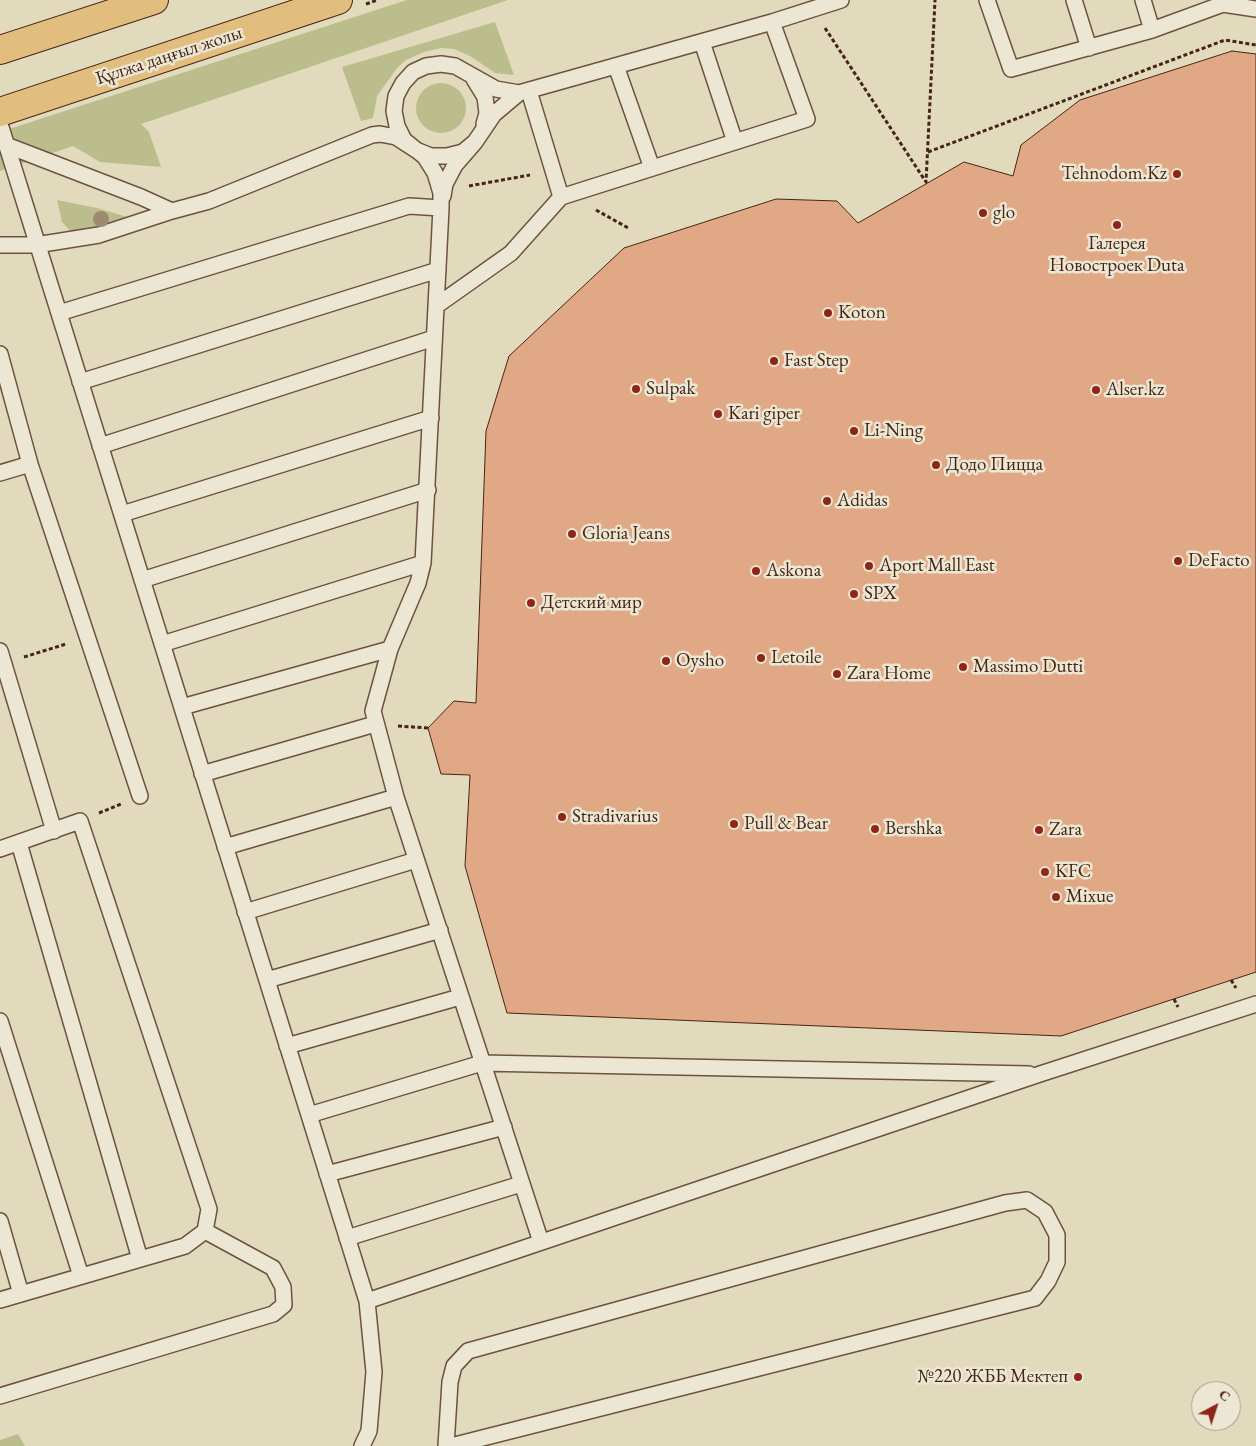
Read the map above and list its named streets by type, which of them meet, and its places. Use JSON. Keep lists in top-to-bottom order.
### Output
{
  "streets": {
    "main road": ["Құлжа даңғыл жолы"]
  },
  "places": [
    "Tehnodom.Kz",
    "glo",
    "Галерея Новостроек Duta",
    "Koton",
    "Fast Step",
    "Sulpak",
    "Alser.kz",
    "Kari giper",
    "Li-Ning",
    "Додо Пицца",
    "Adidas",
    "Gloria Jeans",
    "DeFacto",
    "Aport Mall East",
    "Askona",
    "SPX",
    "Детский мир",
    "Letoile",
    "Oysho",
    "Massimo Dutti",
    "Zara Home",
    "Stradivarius",
    "Pull & Bear",
    "Bershka",
    "Zara",
    "KFC",
    "Mixue",
    "№220 ЖББ Мектеп"
  ],
  "north": "top right"
}
